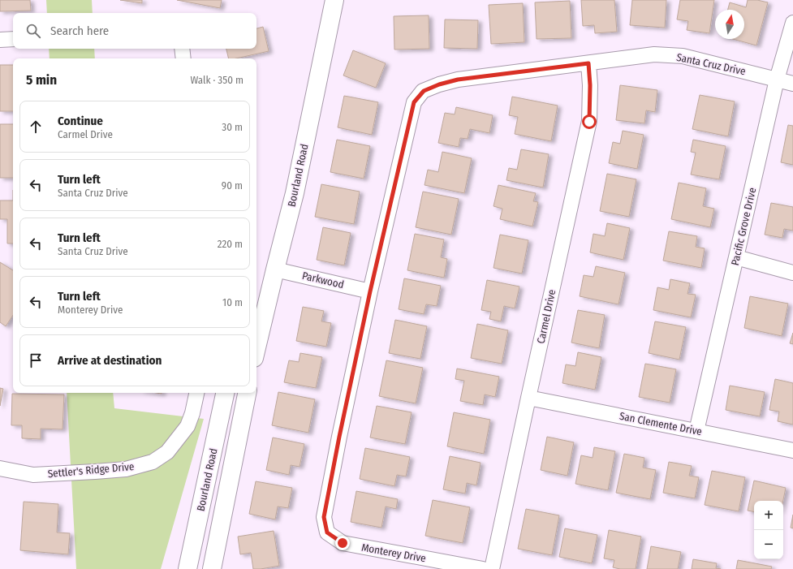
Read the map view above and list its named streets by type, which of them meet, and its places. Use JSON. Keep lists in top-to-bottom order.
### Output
{
  "streets": {
    "main road": ["Bourland Road"],
    "street": [
      "Santa Cruz Drive",
      "Pacific Grove Drive",
      "Parkwood",
      "Carmel Drive",
      "San Clemente Drive",
      "Settler's Ridge Drive",
      "Monterey Drive"
    ]
  },
  "crossings": [
    ["Santa Cruz Drive", "Pacific Grove Drive"],
    ["Santa Cruz Drive", "Parkwood"],
    ["Santa Cruz Drive", "Carmel Drive"],
    ["Santa Cruz Drive", "Monterey Drive"],
    ["Bourland Road", "Parkwood"],
    ["Pacific Grove Drive", "San Clemente Drive"],
    ["Carmel Drive", "San Clemente Drive"]
  ],
  "north": "top",
  "page": {
    "search": "Search here",
    "heading": ["5 min", "Walk · 350 m"],
    "list": [
      ["Continue", "Carmel Drive", "30 m"],
      ["Turn left", "Santa Cruz Drive", "90 m"],
      ["Turn left", "Santa Cruz Drive", "220 m"],
      ["Turn left", "Monterey Drive", "10 m"],
      "Arrive at destination"
    ],
    "map_buttons": ["+", "−"]
  }
}
